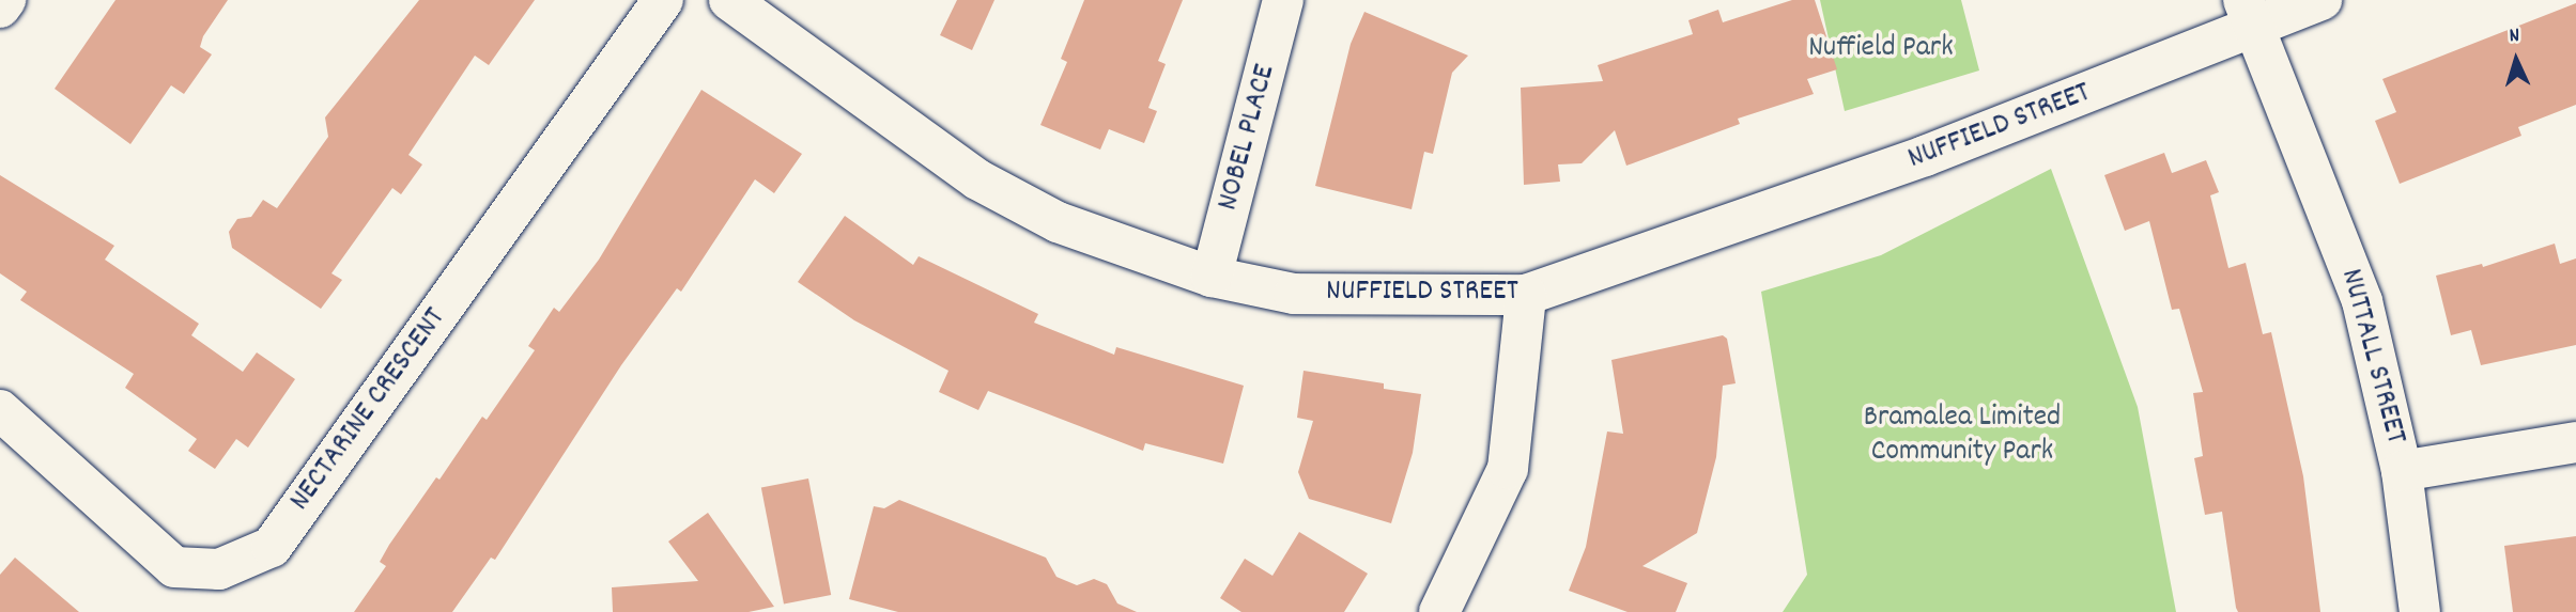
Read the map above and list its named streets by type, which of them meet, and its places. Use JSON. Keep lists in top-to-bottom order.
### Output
{
  "streets": {
    "street": [
      "NUFFIELD STREET",
      "NOBEL PLACE",
      "NUTTALL STREET",
      "NECTARINE CRESCENT"
    ]
  },
  "crossings": [
    ["NUFFIELD STREET", "NOBEL PLACE"],
    ["NUFFIELD STREET", "NUTTALL STREET"]
  ],
  "parks": ["Nuffield Park", "Bramalea Limited Community Park"],
  "north": "top"
}
